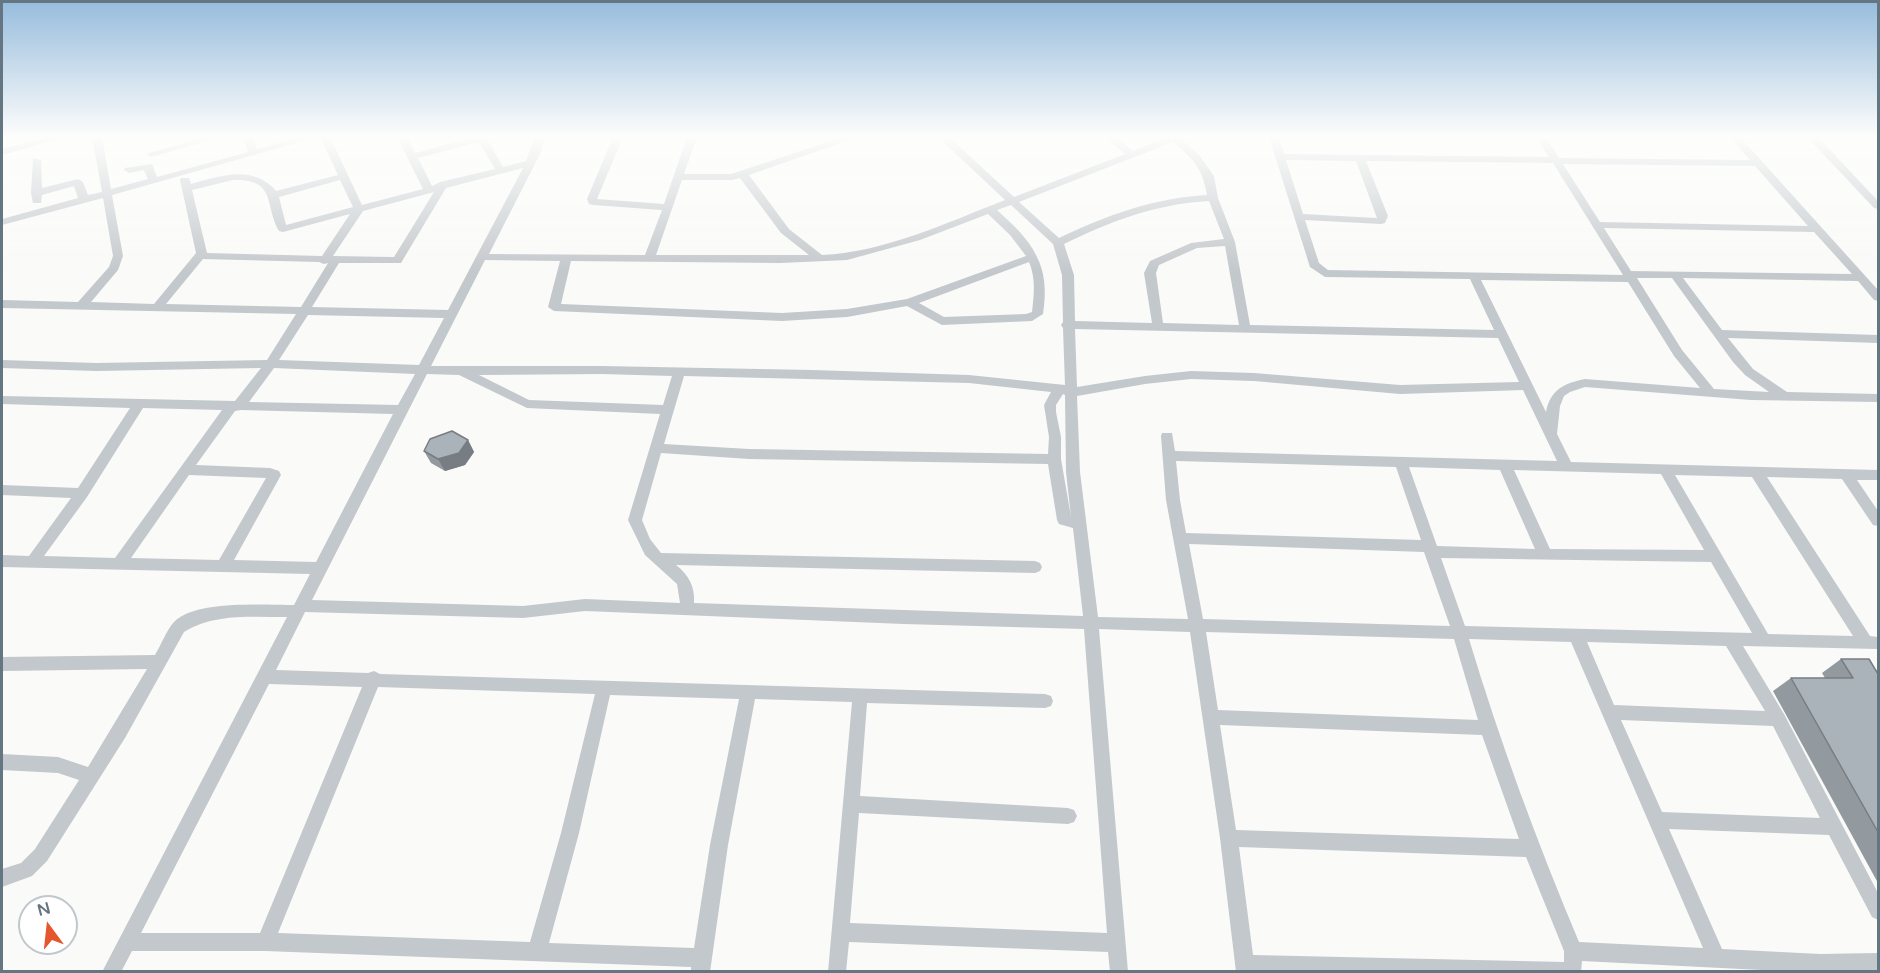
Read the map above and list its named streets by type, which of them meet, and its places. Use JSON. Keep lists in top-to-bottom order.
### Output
{
  "north": "top"
}
